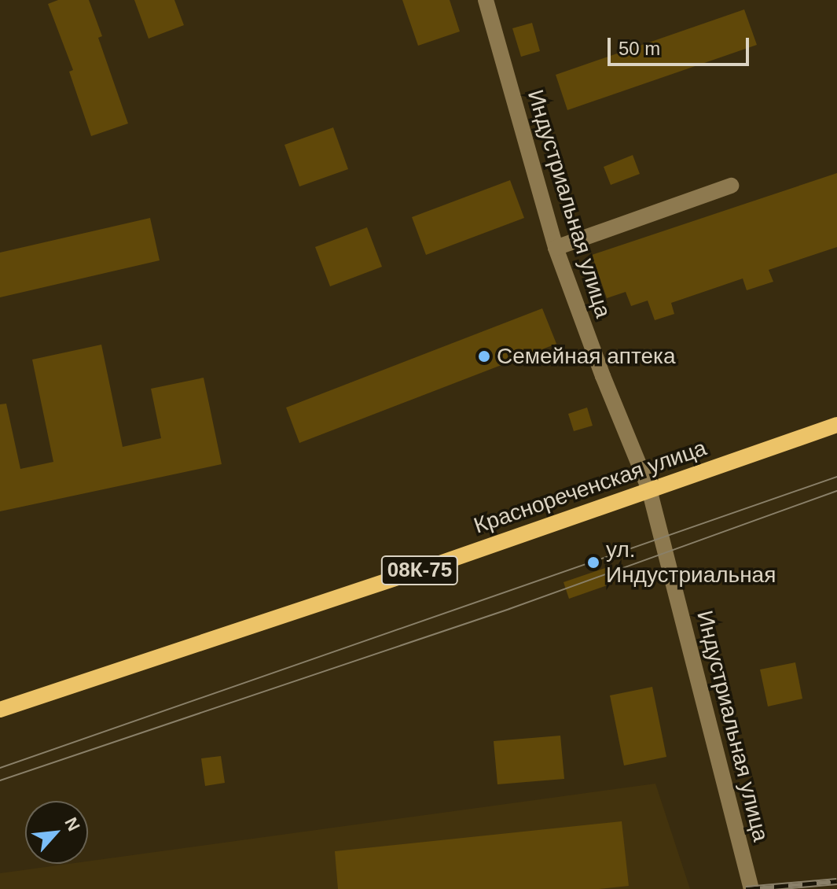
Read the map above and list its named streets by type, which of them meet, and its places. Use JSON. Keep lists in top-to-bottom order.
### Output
{
  "streets": {
    "main road": ["Краснореченская улица", "08К-75"],
    "street": ["Индустриальная улица"]
  },
  "crossings": [
    ["Индустриальная улица", "Краснореченская улица"]
  ],
  "places": ["Семейная аптека", "ул. Индустриальная"],
  "scale_bar": "50 m",
  "north": "top right"
}
